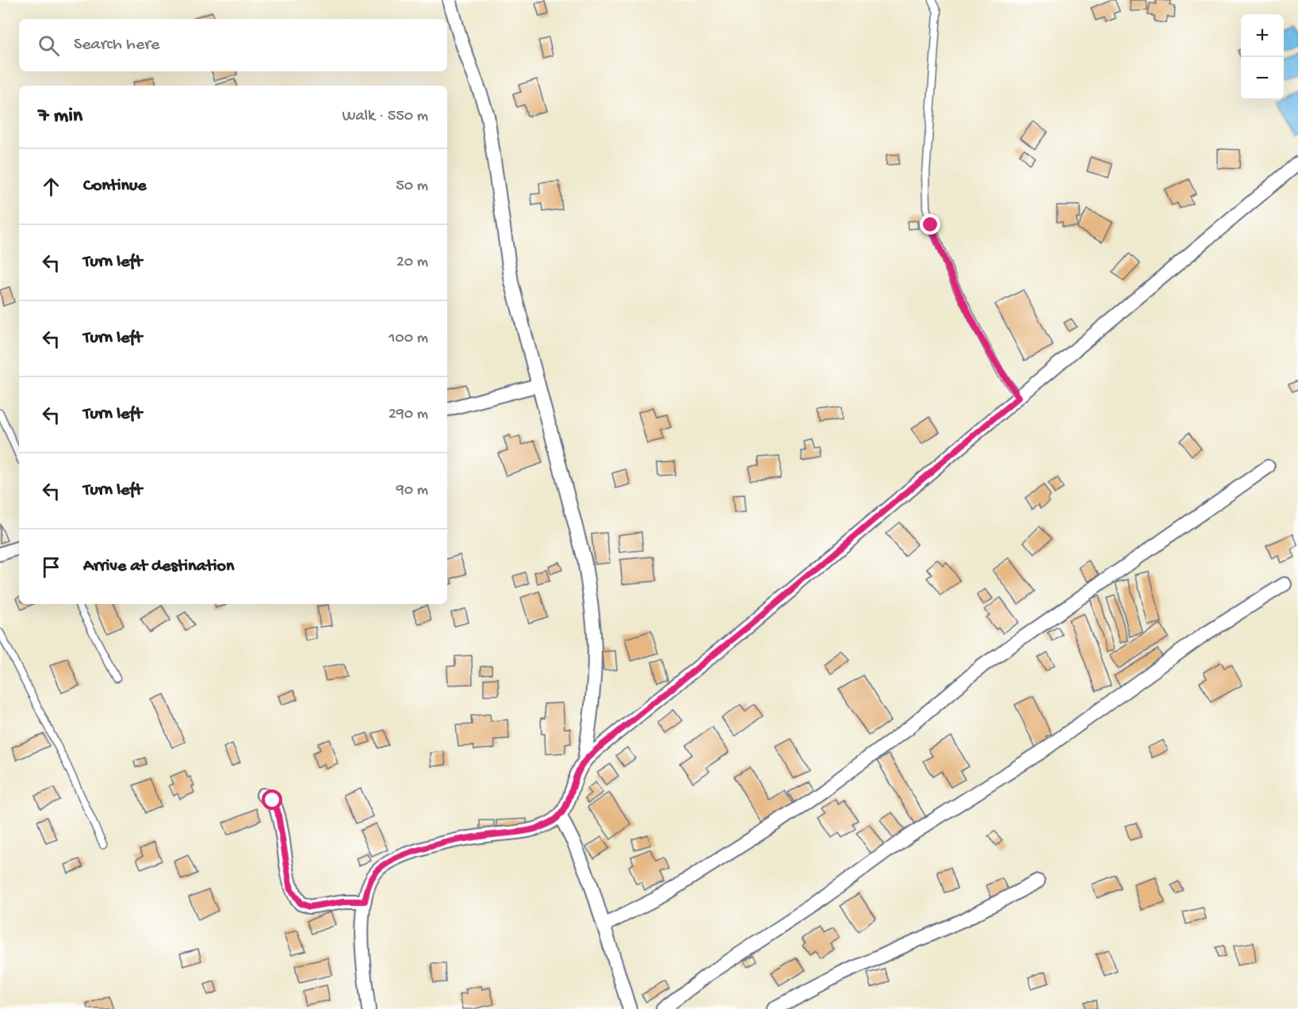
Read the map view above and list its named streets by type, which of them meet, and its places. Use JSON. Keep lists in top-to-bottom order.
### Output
{
  "page": {
    "map_buttons": ["+", "−"],
    "search": "Search here",
    "heading": ["7 min", "Walk · 550 m"],
    "list": [
      ["Continue", "50 m"],
      ["Turn left", "20 m"],
      ["Turn left", "100 m"],
      ["Turn left", "290 m"],
      ["Turn left", "90 m"],
      "Arrive at destination"
    ]
  }
}
